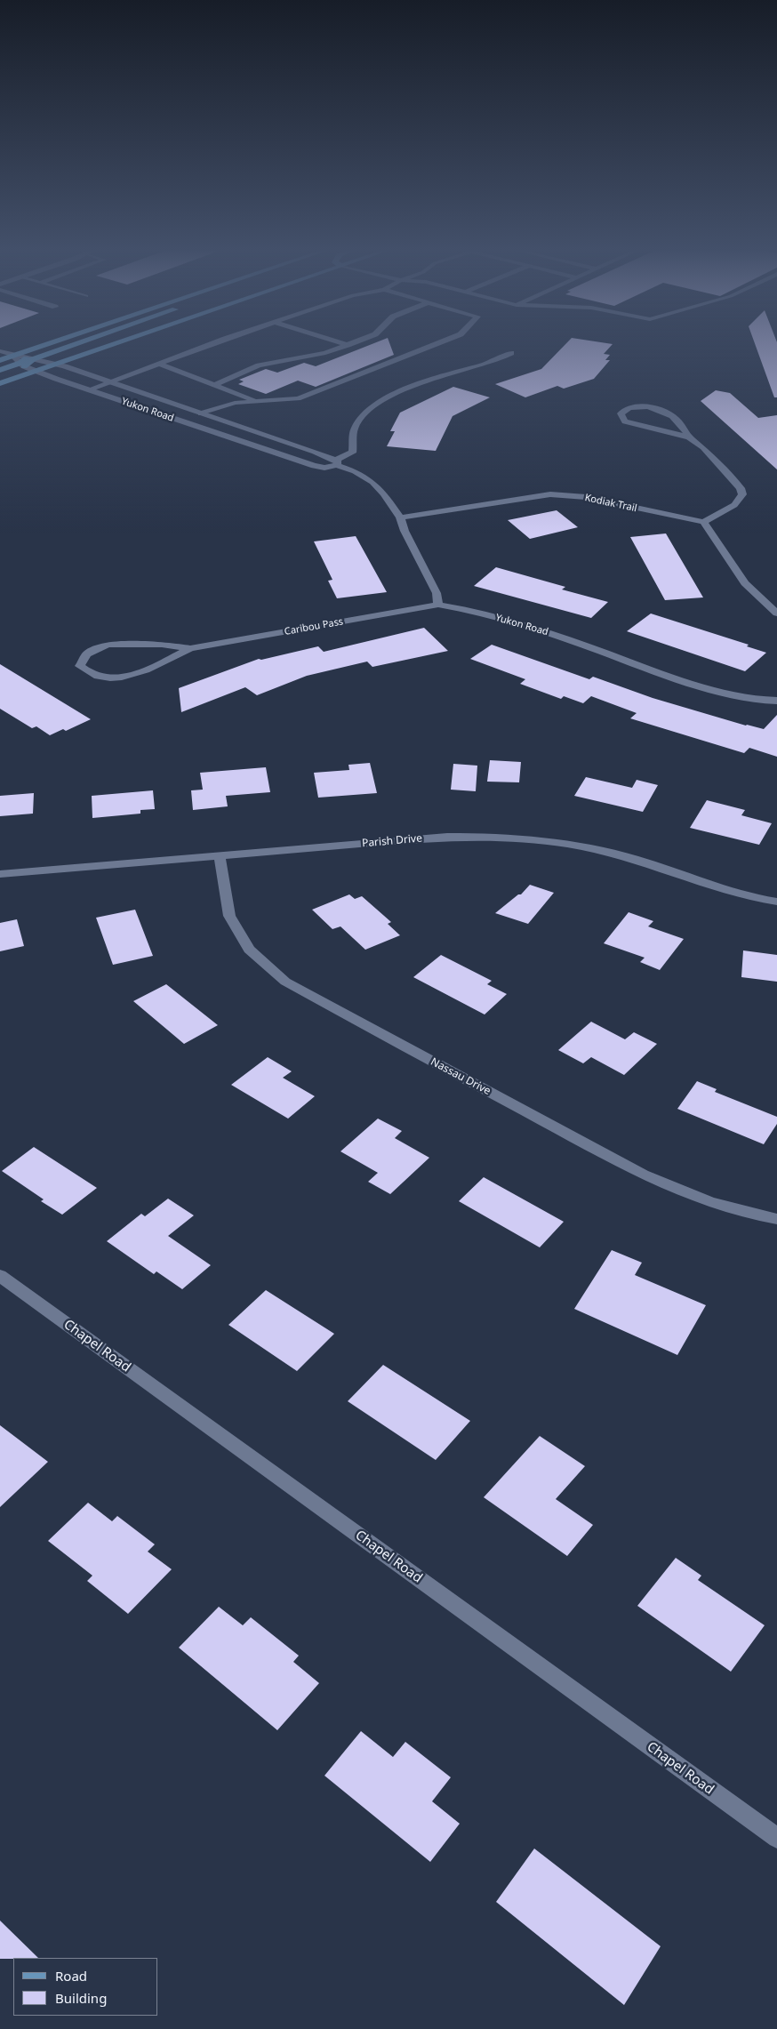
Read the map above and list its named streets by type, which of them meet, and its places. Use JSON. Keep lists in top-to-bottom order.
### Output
{
  "streets": {
    "street": [
      "Yukon Road",
      "Kodiak Trail",
      "Caribou Pass",
      "Parish Drive",
      "Nassau Drive",
      "Chapel Road"
    ]
  },
  "crossings": [
    ["Yukon Road", "Kodiak Trail"],
    ["Yukon Road", "Caribou Pass"],
    ["Parish Drive", "Nassau Drive"]
  ],
  "legend": ["Road", "Building"]
}
